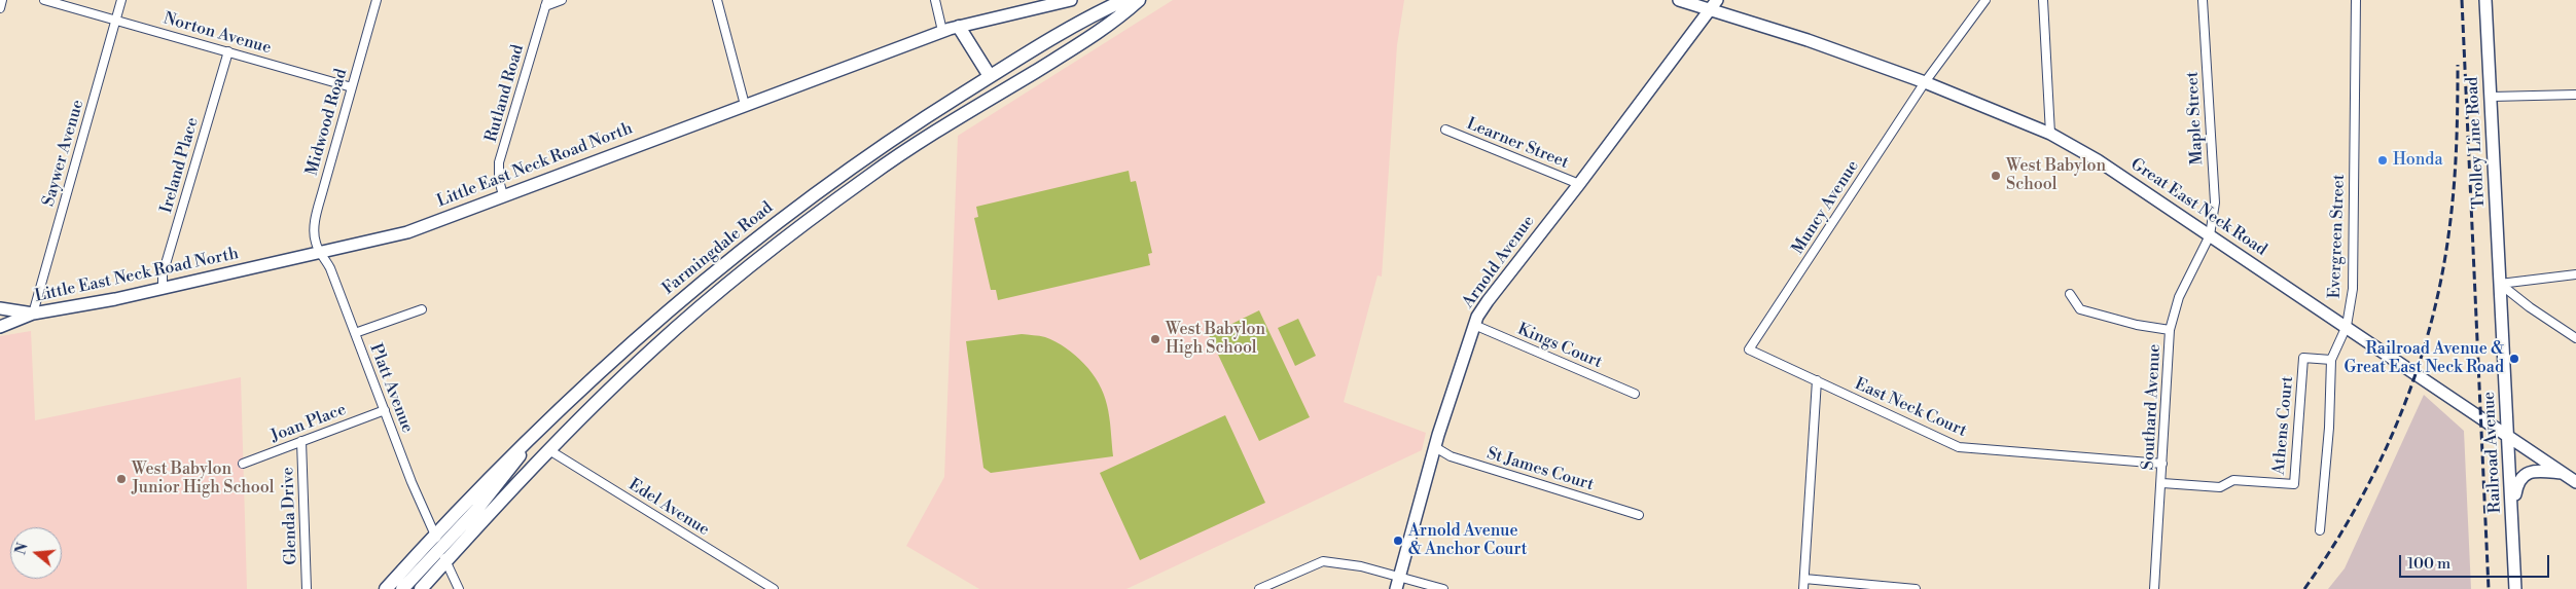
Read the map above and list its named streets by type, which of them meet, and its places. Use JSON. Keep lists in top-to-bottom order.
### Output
{
  "streets": {
    "main road": [
      "Trolley Line Road",
      "Little East Neck Road North",
      "Great East Neck Road",
      "Farmingdale Road",
      "Arnold Avenue",
      "Railroad Avenue"
    ],
    "street": [
      "Norton Avenue",
      "Rutland Road",
      "Maple Street",
      "Midwood Road",
      "Learner Street",
      "Saywer Avenue",
      "Ireland Place",
      "Muncy Avenue",
      "Evergreen Street",
      "Kings Court",
      "Platt Avenue",
      "Southard Avenue",
      "East Neck Court",
      "Joan Place",
      "Athens Court",
      "St James Court",
      "Edel Avenue",
      "Glenda Drive"
    ]
  },
  "crossings": [
    ["Norton Avenue", "Midwood Road"],
    ["Norton Avenue", "Saywer Avenue"],
    ["Norton Avenue", "Ireland Place"],
    ["Rutland Road", "Little East Neck Road North"],
    ["Maple Street", "Great East Neck Road"],
    ["Maple Street", "Southard Avenue"],
    ["Midwood Road", "Little East Neck Road North"],
    ["Midwood Road", "Platt Avenue"],
    ["Trolley Line Road", "Railroad Avenue"],
    ["Learner Street", "Arnold Avenue"],
    ["Saywer Avenue", "Little East Neck Road North"],
    ["Ireland Place", "Little East Neck Road North"],
    ["Little East Neck Road North", "Platt Avenue"],
    ["Muncy Avenue", "Great East Neck Road"],
    ["Muncy Avenue", "East Neck Court"],
    ["Great East Neck Road", "Evergreen Street"],
    ["Great East Neck Road", "Arnold Avenue"],
    ["Great East Neck Road", "Southard Avenue"],
    ["Great East Neck Road", "Railroad Avenue"],
    ["Evergreen Street", "Athens Court"],
    ["Farmingdale Road", "Platt Avenue"],
    ["Farmingdale Road", "Edel Avenue"],
    ["Arnold Avenue", "Kings Court"],
    ["Arnold Avenue", "St James Court"],
    ["Platt Avenue", "Joan Place"],
    ["Southard Avenue", "East Neck Court"],
    ["Southard Avenue", "Athens Court"],
    ["Joan Place", "Glenda Drive"]
  ],
  "places": [
    "Honda",
    "West Babylon School",
    "West Babylon High School",
    "Railroad Avenue & Great East Neck Road",
    "West Babylon Junior High School",
    "Arnold Avenue & Anchor Court"
  ],
  "scale_bar": "100 m",
  "north": "left"
}
